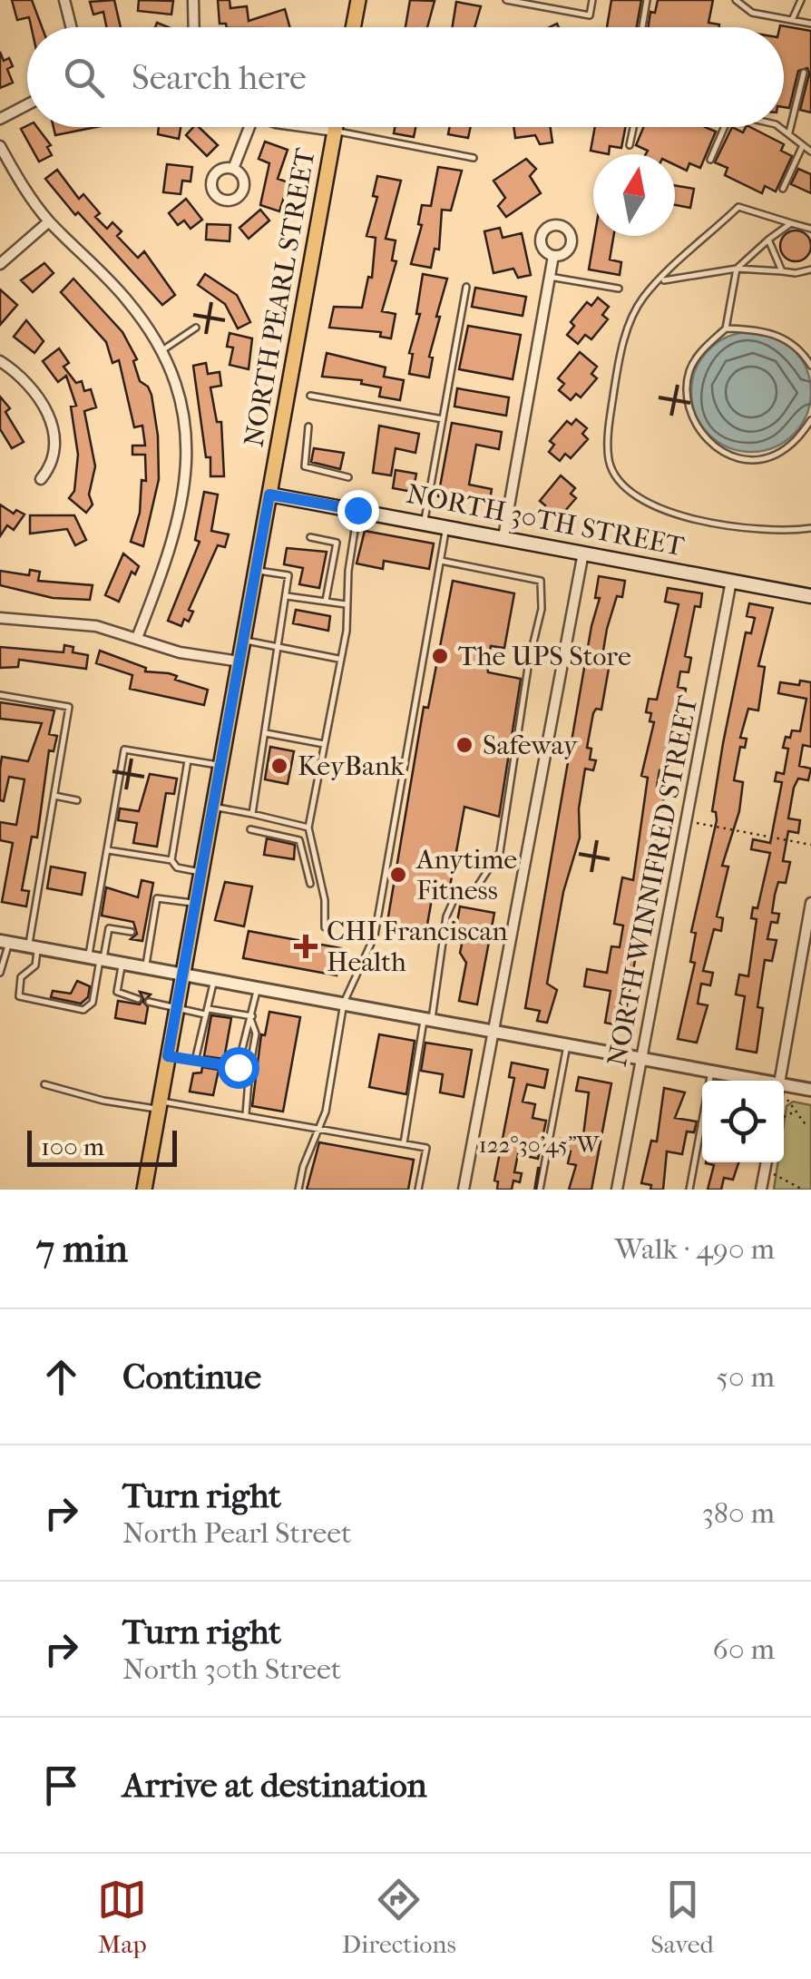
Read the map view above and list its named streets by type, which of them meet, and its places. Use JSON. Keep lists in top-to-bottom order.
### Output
{
  "streets": {
    "main road": ["NORTH PEARL STREET", "NORTH 30TH STREET"],
    "street": ["NORTH WINNIFRED STREET"]
  },
  "crossings": [
    ["NORTH PEARL STREET", "NORTH 30TH STREET"],
    ["NORTH 30TH STREET", "NORTH WINNIFRED STREET"]
  ],
  "places": {
    "other": [
      "The UPS Store",
      "Safeway",
      "KeyBank",
      "Anytime Fitness"
    ],
    "health": ["CHI Franciscan Health"]
  },
  "scale_bar": "100 m",
  "north": "top",
  "page": {
    "search": "Search here",
    "scale": "100 m",
    "heading": ["7 min", "Walk · 490 m"],
    "list": [
      ["Continue", "50 m"],
      ["Turn right", "North Pearl Street", "380 m"],
      ["Turn right", "North 30th Street", "60 m"],
      "Arrive at destination"
    ],
    "nav": ["Map", "Directions", "Saved"]
  },
  "coordinates": ["122°30'45\"W"]
}
